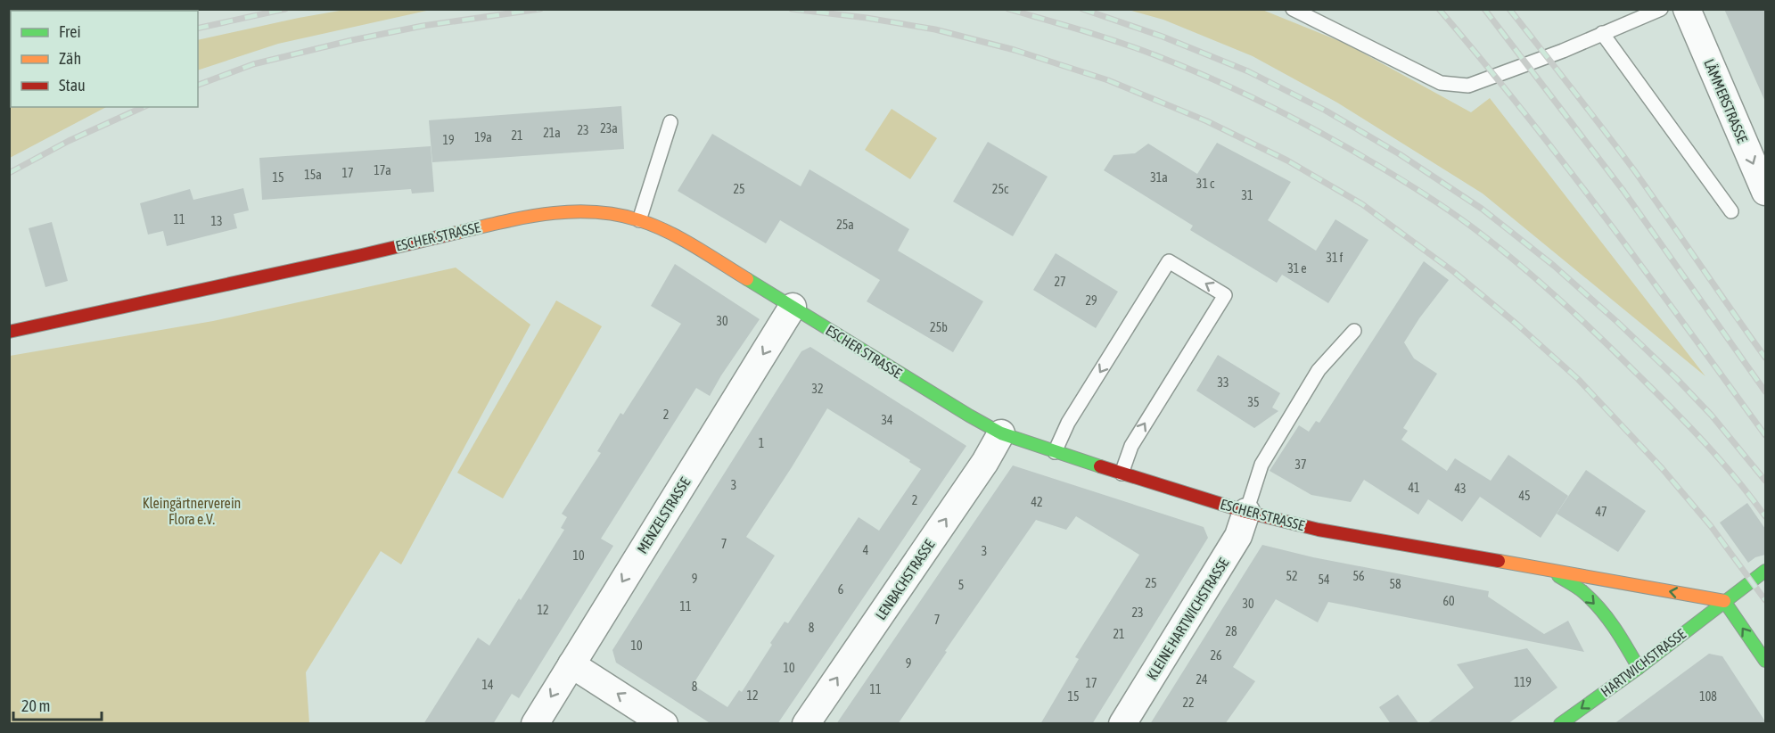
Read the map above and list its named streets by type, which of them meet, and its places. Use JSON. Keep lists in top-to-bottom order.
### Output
{
  "streets": {
    "street": [
      "LÄMMERSTRASSE",
      "ESCHER STRASSE",
      "MENZELSTRASSE",
      "LENBACHSTRASSE",
      "KLEINE HARTWICHSTRASSE",
      "HARTWICHSTRASSE"
    ]
  },
  "crossings": [
    ["ESCHER STRASSE", "MENZELSTRASSE"],
    ["ESCHER STRASSE", "LENBACHSTRASSE"],
    ["ESCHER STRASSE", "KLEINE HARTWICHSTRASSE"],
    ["ESCHER STRASSE", "HARTWICHSTRASSE"]
  ],
  "one_way": [
    "LÄMMERSTRASSE",
    "MENZELSTRASSE",
    "LENBACHSTRASSE",
    "HARTWICHSTRASSE"
  ],
  "parks": ["Kleingärtnerverein Flora e.V."],
  "house_numbers": [
    "23a",
    "23",
    "21a",
    "21",
    "19a",
    "19",
    "17a",
    "17",
    "15a",
    "15",
    "31a",
    "31 c",
    "25",
    "25c",
    "31",
    "11",
    "13",
    "25a",
    "31 f",
    "31 e",
    "27",
    "29",
    "30",
    "25b",
    "33",
    "32",
    "35",
    "2",
    "34",
    "1",
    "37",
    "3",
    "41",
    "43",
    "45",
    "2",
    "42",
    "47",
    "7",
    "4",
    "3",
    "10",
    "52",
    "56",
    "9",
    "54",
    "25",
    "58",
    "5",
    "6",
    "60",
    "30",
    "11",
    "12",
    "23",
    "7",
    "8",
    "28",
    "21",
    "10",
    "26",
    "9",
    "10",
    "24",
    "119",
    "17",
    "14",
    "8",
    "11",
    "12",
    "15",
    "108",
    "22"
  ],
  "legend": ["Frei", "Zäh", "Stau"],
  "scale_bar": "20 m"
}
